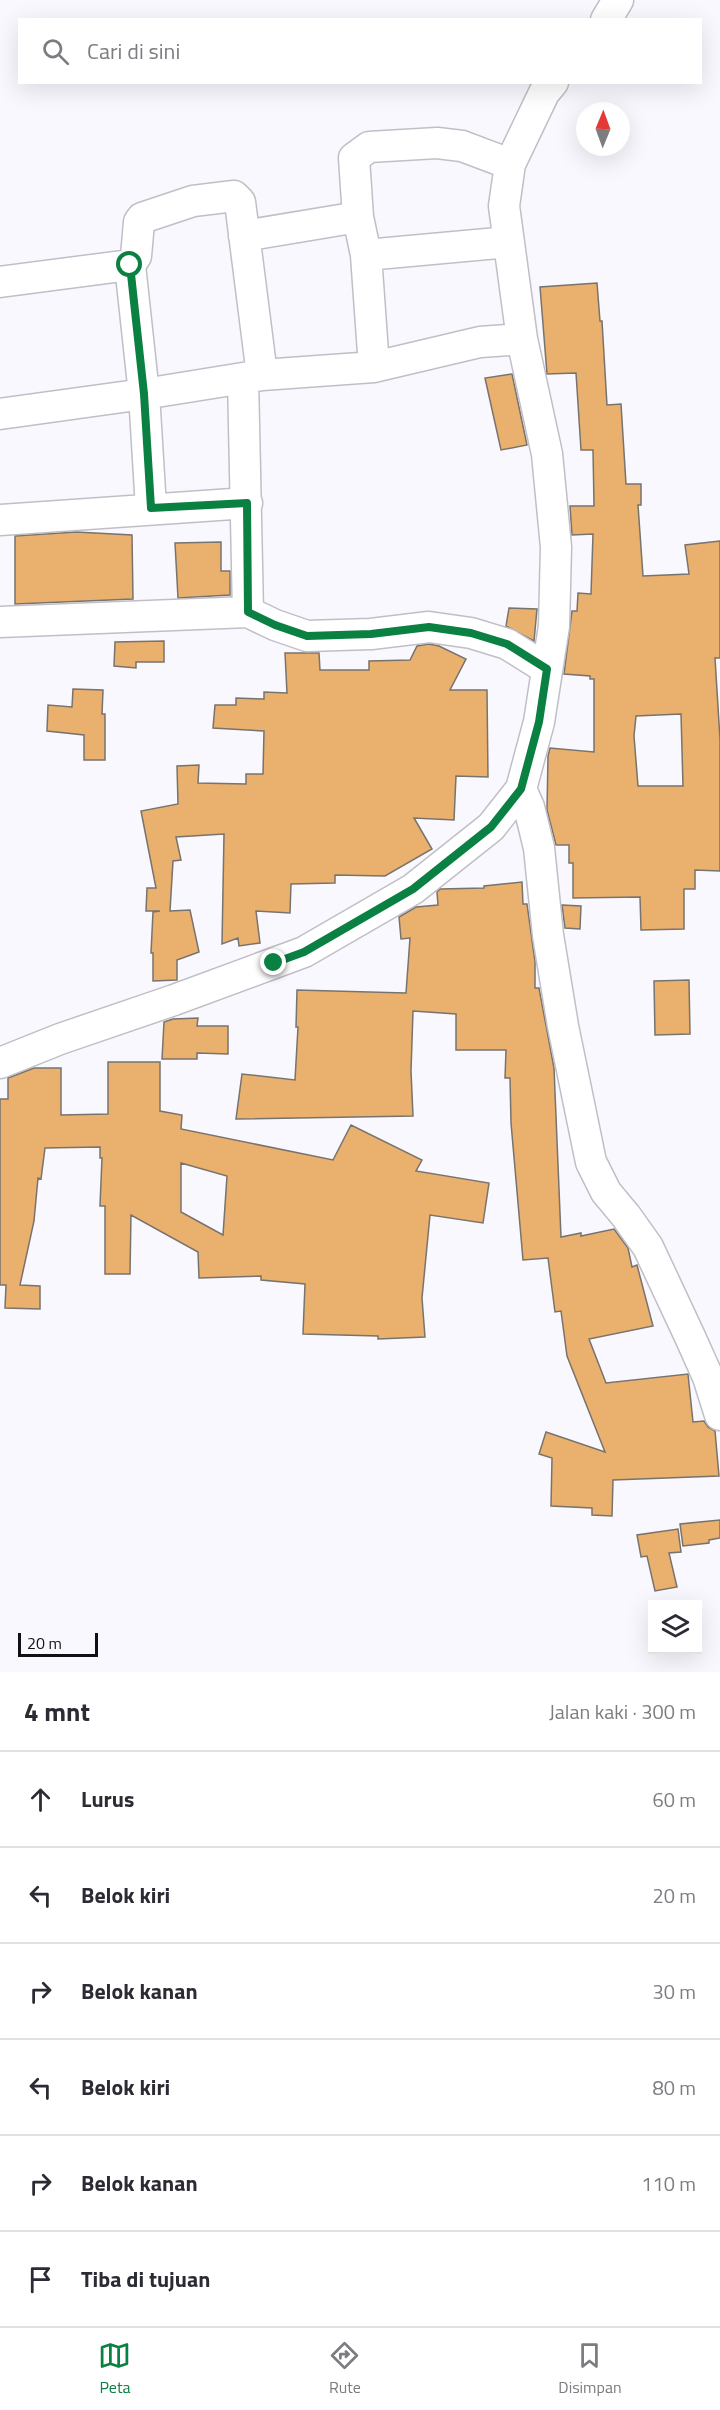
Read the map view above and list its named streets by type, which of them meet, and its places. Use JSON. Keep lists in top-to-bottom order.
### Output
{
  "scale_bar": "20 m",
  "north": "top",
  "page": {
    "search": "Cari di sini",
    "scale": "20 m",
    "heading": ["4 mnt", "Jalan kaki · 300 m"],
    "list": [
      ["Lurus", "60 m"],
      ["Belok kiri", "20 m"],
      ["Belok kanan", "30 m"],
      ["Belok kiri", "80 m"],
      ["Belok kanan", "110 m"],
      "Tiba di tujuan"
    ],
    "nav": ["Peta", "Rute", "Disimpan"]
  }
}
